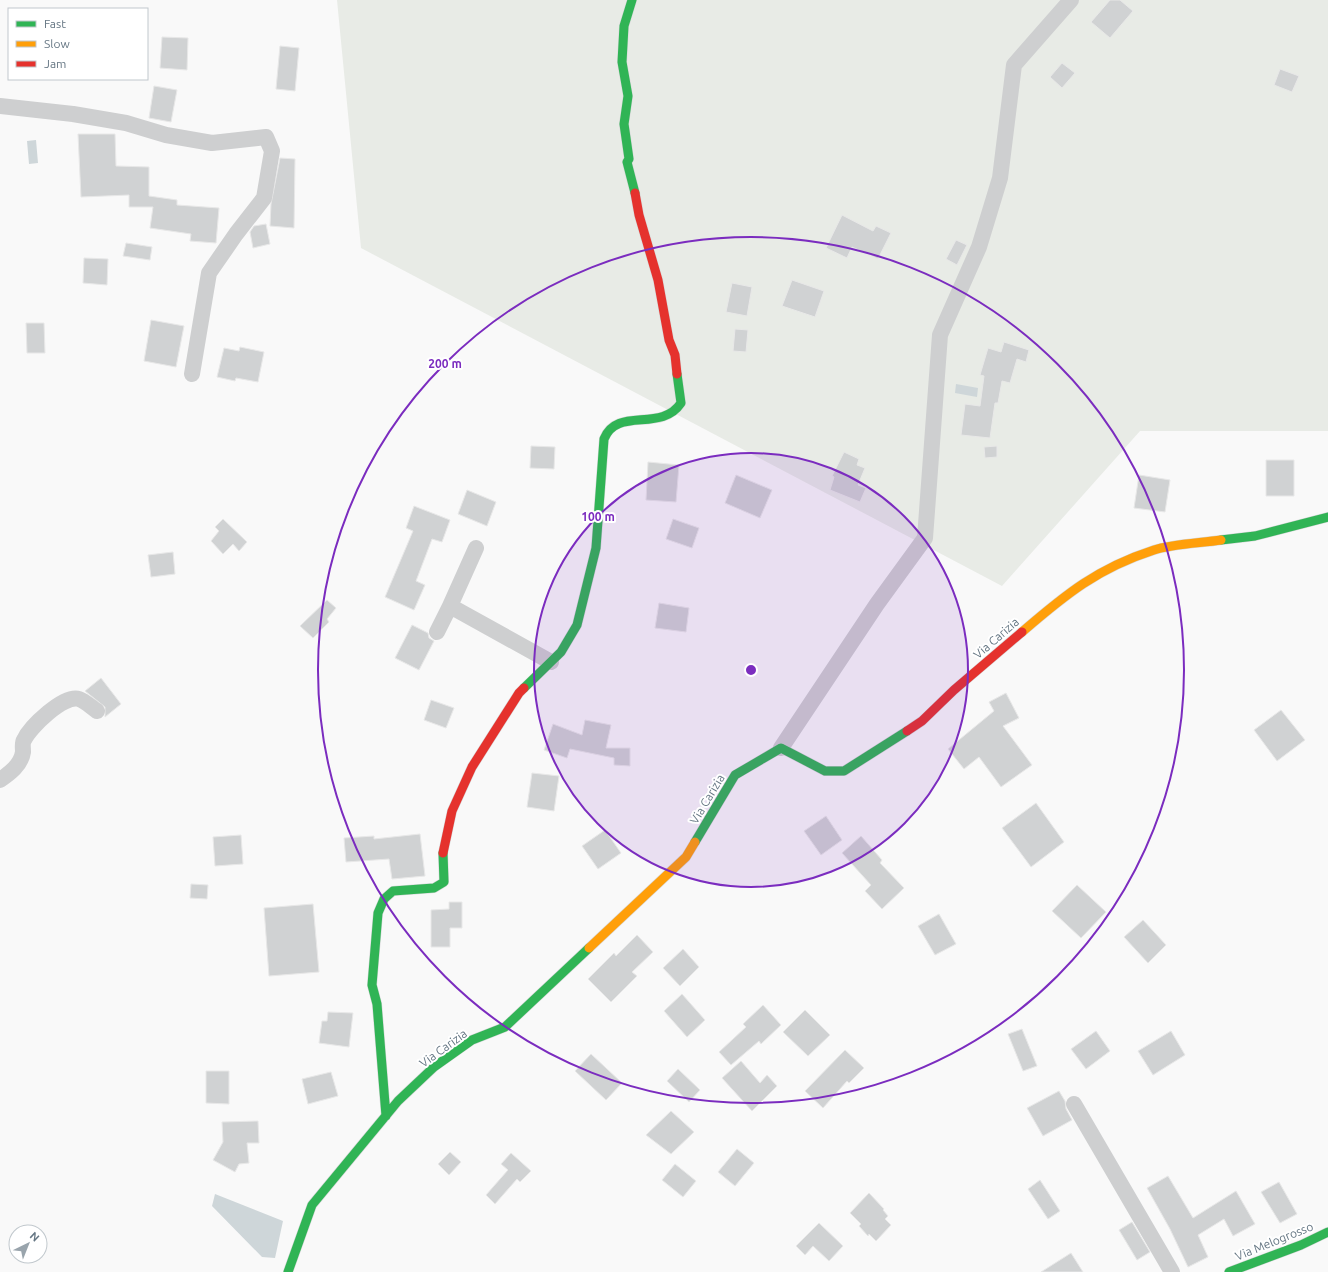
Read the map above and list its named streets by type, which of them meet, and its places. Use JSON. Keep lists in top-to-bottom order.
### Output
{
  "streets": {
    "street": ["Via Carizia", "Via Melogrosso"]
  },
  "legend": ["Fast", "Slow", "Jam"],
  "north": "top right",
  "rings": ["200 m", "100 m"]
}
